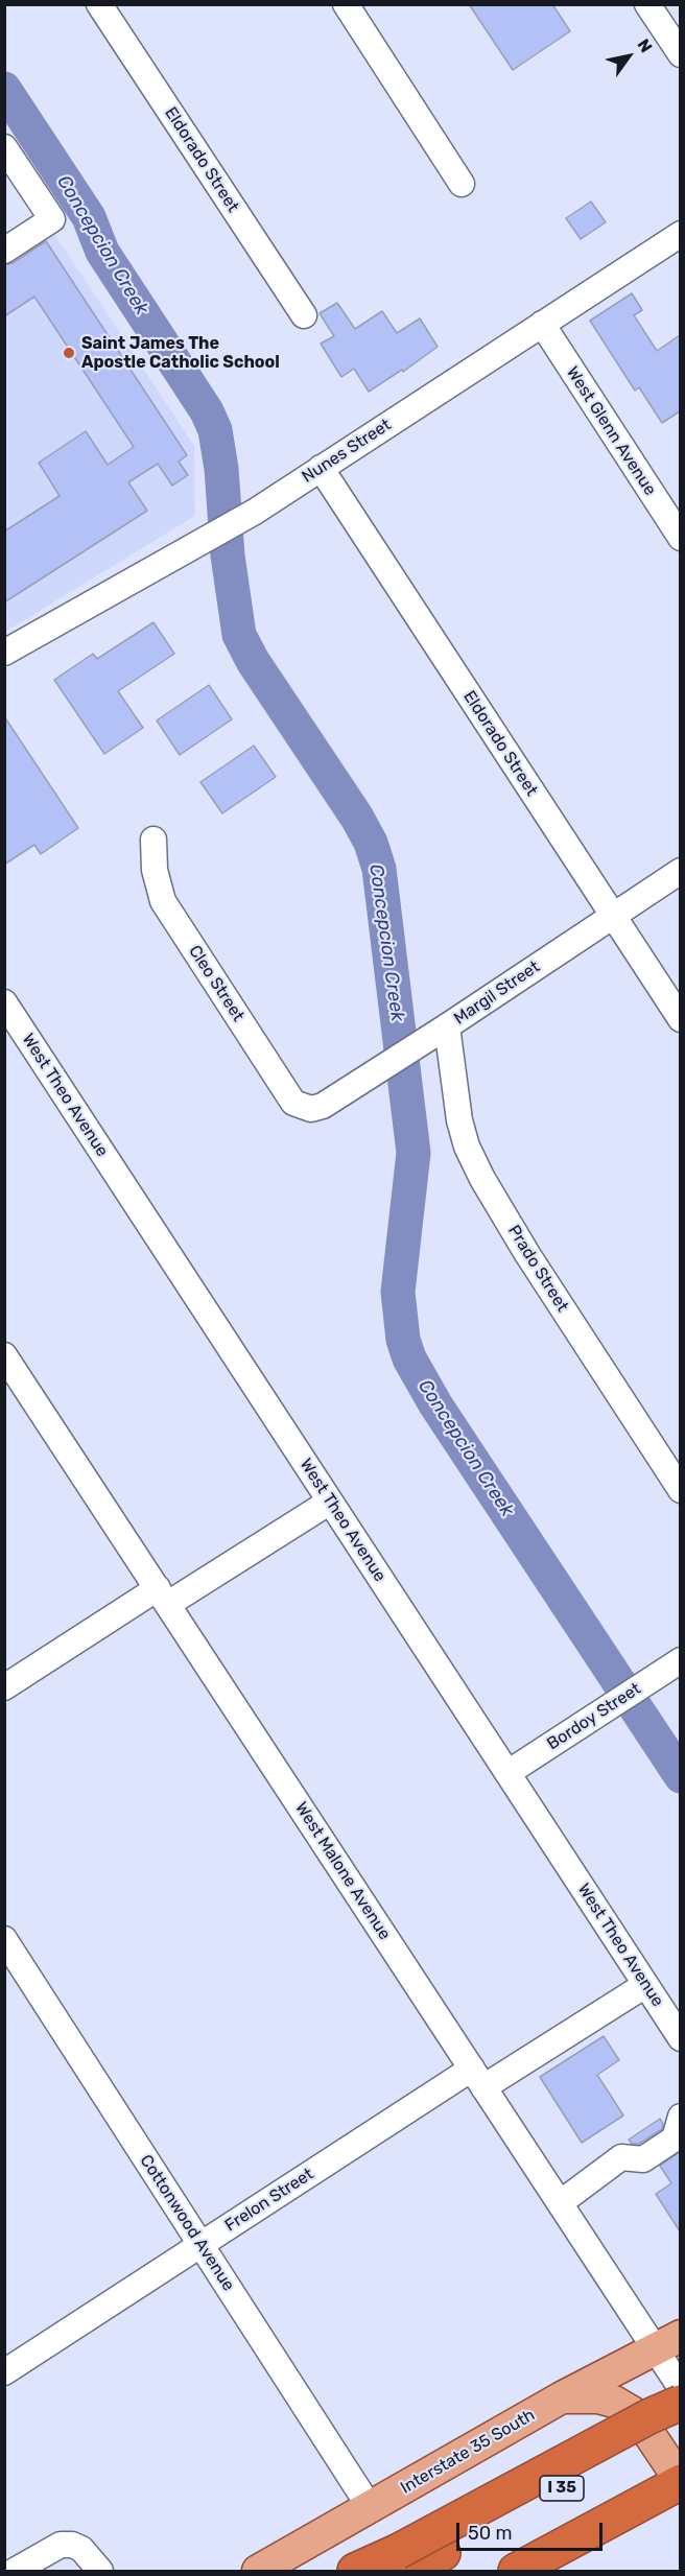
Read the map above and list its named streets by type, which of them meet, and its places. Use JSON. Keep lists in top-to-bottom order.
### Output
{
  "streets": {
    "highway": ["I 35"],
    "main road": ["Interstate 35 South"],
    "street": [
      "Eldorado Street",
      "West Glenn Avenue",
      "Nunes Street",
      "Cleo Street",
      "Margil Street",
      "West Theo Avenue",
      "Prado Street",
      "Bordoy Street",
      "West Malone Avenue",
      "Frelon Street",
      "Cottonwood Avenue"
    ]
  },
  "crossings": [
    ["Eldorado Street", "Nunes Street"],
    ["Eldorado Street", "Margil Street"],
    ["West Glenn Avenue", "Nunes Street"],
    ["Cleo Street", "Margil Street"],
    ["Margil Street", "Prado Street"],
    ["West Theo Avenue", "Bordoy Street"],
    ["West Theo Avenue", "Frelon Street"],
    ["West Malone Avenue", "Frelon Street"],
    ["West Malone Avenue", "Interstate 35 South"],
    ["Frelon Street", "Cottonwood Avenue"],
    ["Cottonwood Avenue", "Interstate 35 South"]
  ],
  "water": ["Concepcion Creek"],
  "places": ["Saint James The Apostle Catholic School"],
  "scale_bar": "50 m",
  "north": "top right"
}
